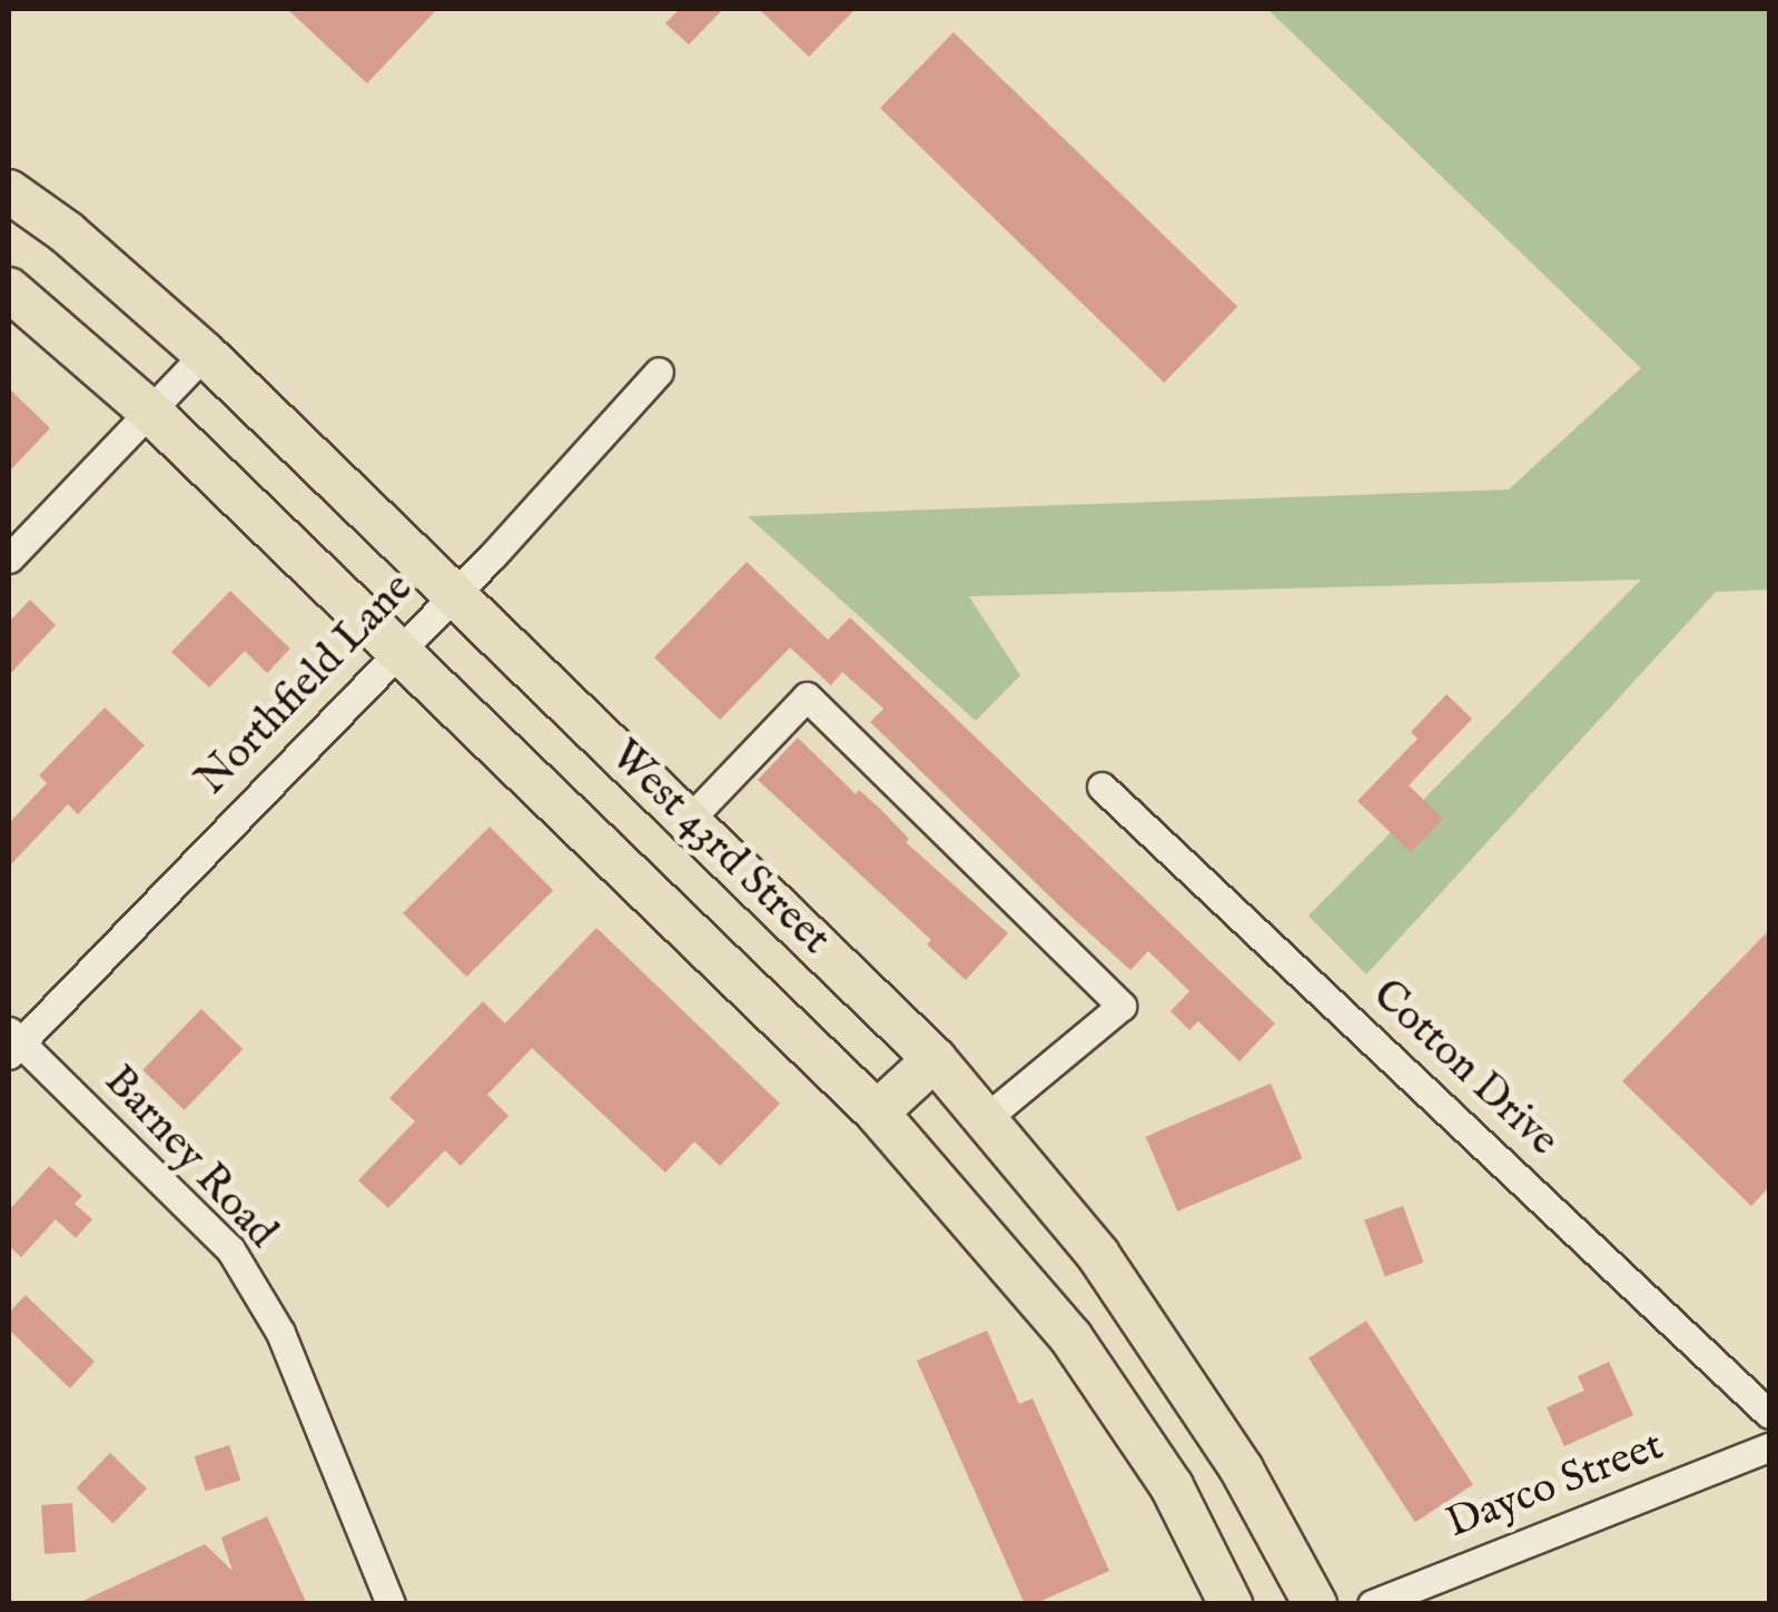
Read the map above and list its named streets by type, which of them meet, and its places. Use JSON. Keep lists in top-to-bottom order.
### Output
{
  "streets": {
    "main road": ["West 43rd Street"],
    "street": [
      "Northfield Lane",
      "Cotton Drive",
      "Barney Road",
      "Dayco Street"
    ]
  },
  "crossings": [
    ["Northfield Lane", "West 43rd Street"],
    ["Northfield Lane", "Barney Road"]
  ]
}
